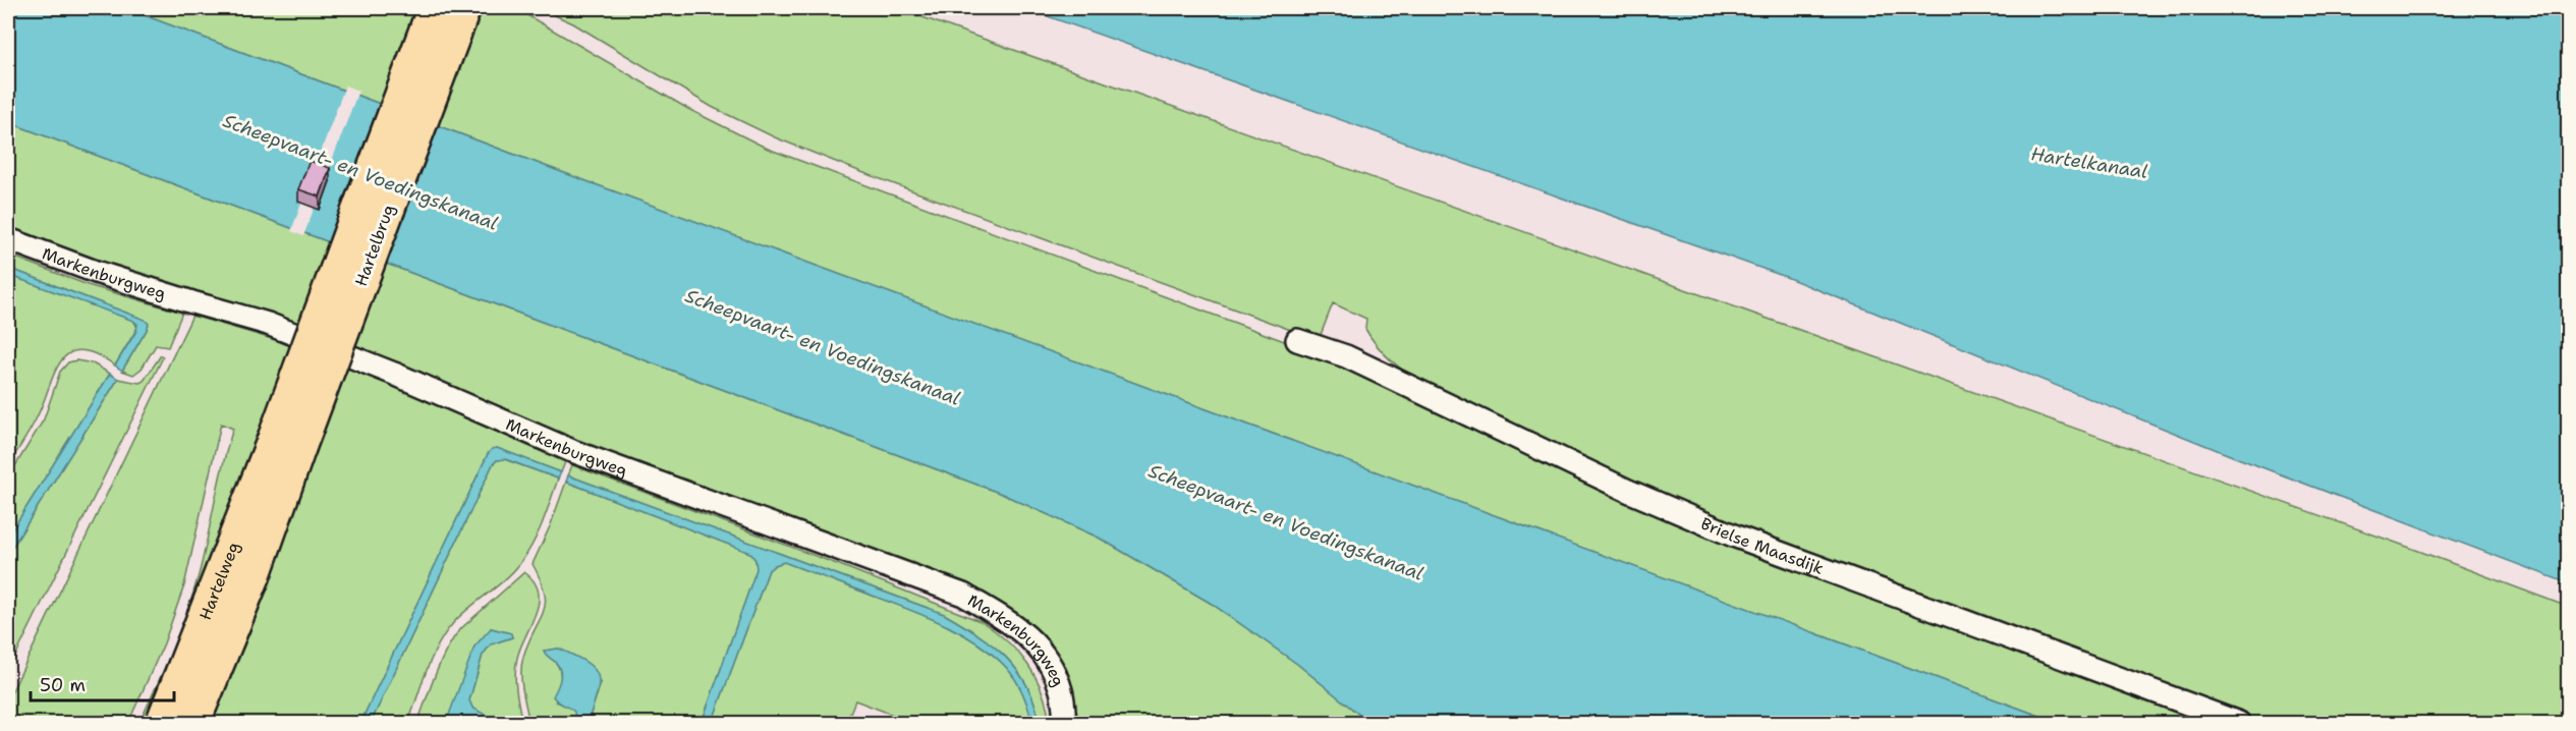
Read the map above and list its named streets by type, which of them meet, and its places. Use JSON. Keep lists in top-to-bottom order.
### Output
{
  "streets": {
    "main road": ["Hartelbrug", "Hartelweg"],
    "street": ["Markenburgweg", "Brielse Maasdijk"]
  },
  "crossings": [
    ["Hartelbrug", "Hartelweg"]
  ],
  "water": ["Hartelkanaal", "Scheepvaart- en Voedingskanaal"],
  "scale_bar": "50 m"
}
